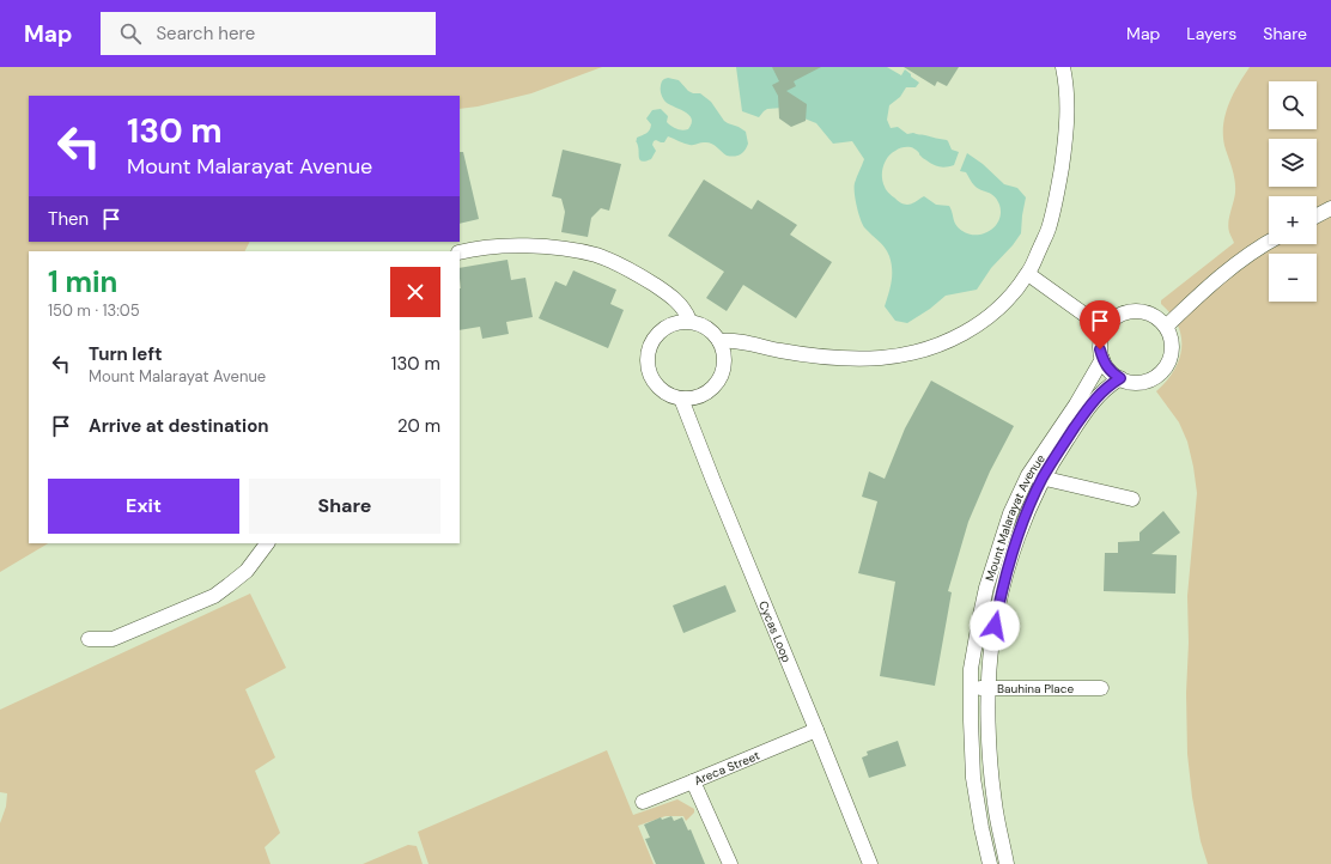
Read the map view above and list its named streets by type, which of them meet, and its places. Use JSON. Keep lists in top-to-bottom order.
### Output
{
  "streets": {
    "street": [
      "Mount Malarayat Avenue",
      "Cycas Loop",
      "Bauhina Place",
      "Areca Street"
    ]
  },
  "crossings": [
    ["Mount Malarayat Avenue", "Bauhina Place"],
    ["Cycas Loop", "Areca Street"]
  ],
  "page": {
    "header": "Map",
    "search": "Search here",
    "nav": ["Map", "Layers", "Share"],
    "map_buttons": ["+", "−"],
    "turn": ["130 m", "Mount Malarayat Avenue"],
    "then": "Then",
    "heading": ["1 min", "150 m · 13:05"],
    "list": [
      {
        "name": "Turn left",
        "note": "Mount Malarayat Avenue",
        "value": "130 m"
      },
      {
        "name": "Arrive at destination",
        "value": "20 m"
      }
    ],
    "buttons": ["Exit", "Share"]
  }
}
